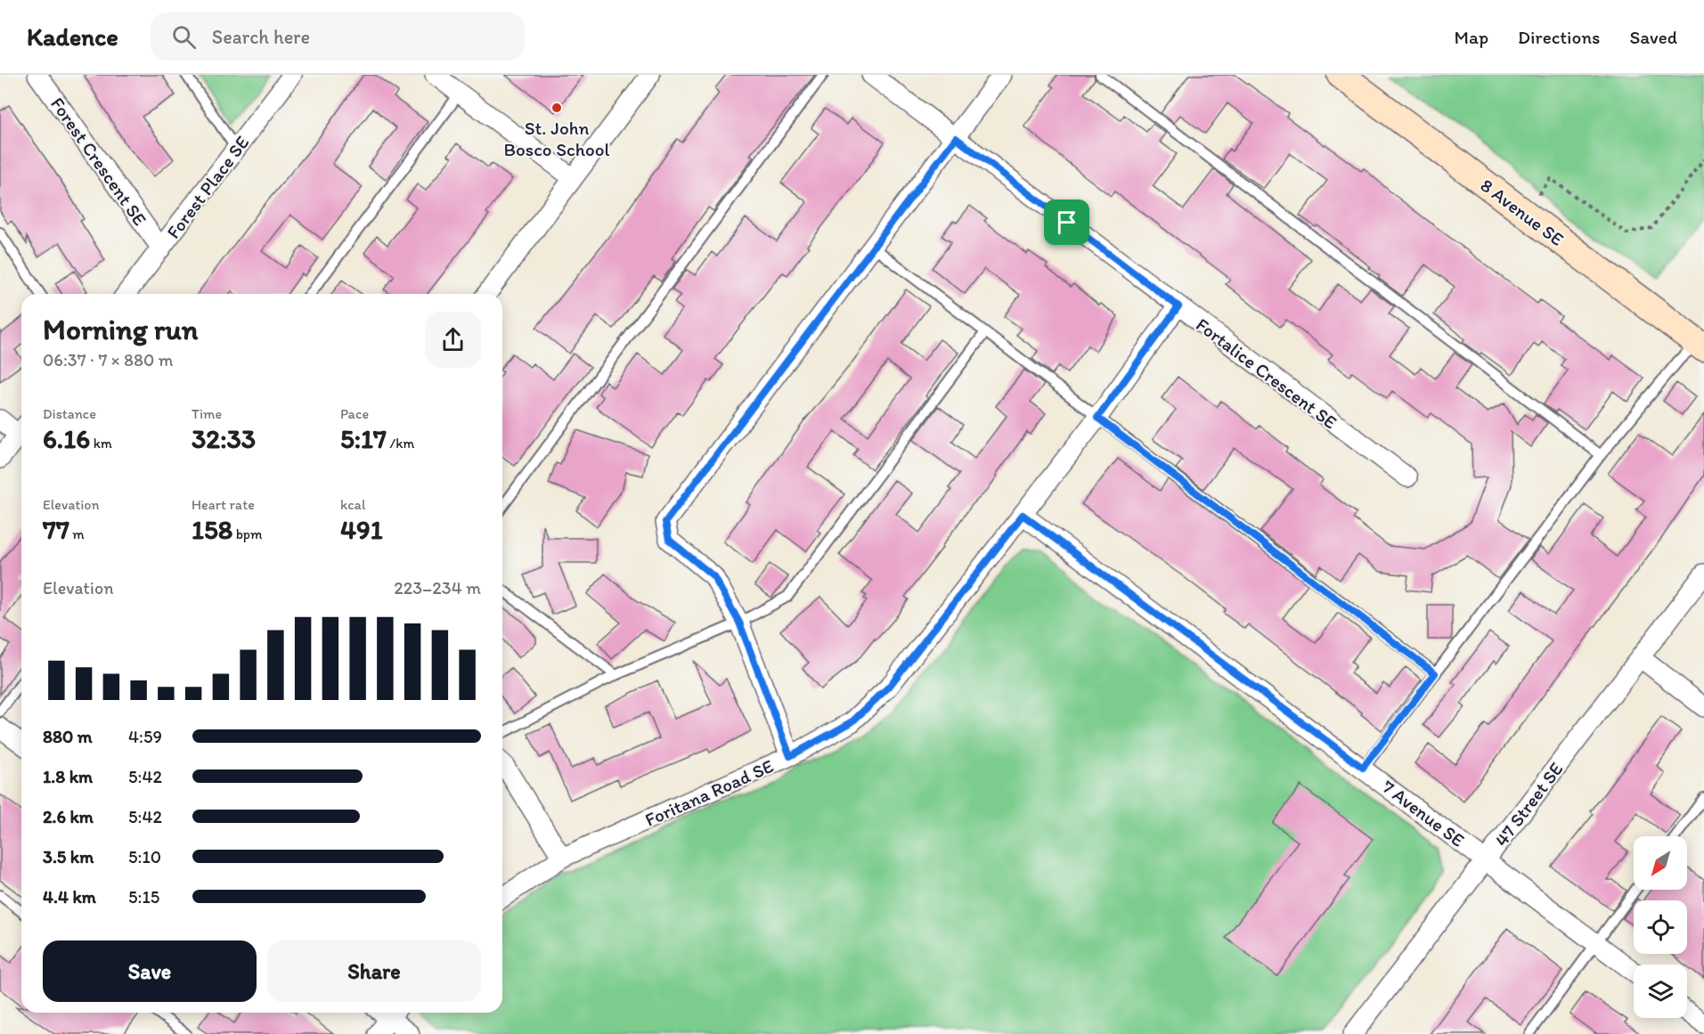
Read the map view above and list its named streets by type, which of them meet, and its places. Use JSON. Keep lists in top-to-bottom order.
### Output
{
  "streets": {
    "street": [
      "Forest Crescent SE",
      "Forest Place SE",
      "8 Avenue SE",
      "Fortalice Crescent SE",
      "Foritana Road SE",
      "47 Street SE",
      "7 Avenue SE"
    ]
  },
  "crossings": [
    ["Forest Crescent SE", "Forest Place SE"],
    ["Fortalice Crescent SE", "Foritana Road SE"],
    ["Foritana Road SE", "7 Avenue SE"],
    ["47 Street SE", "7 Avenue SE"]
  ],
  "places": ["St. John Bosco School"],
  "north": "bottom left",
  "page": {
    "header": "Kadence",
    "search": "Search here",
    "nav": ["Map", "Directions", "Saved"],
    "heading": ["Morning run", "06:37 · 7 × 880 m"],
    "stats": [
      ["Distance", "6.16 km"],
      ["Time", "32:33"],
      ["Pace", "5:17 /km"],
      ["Elevation", "77 m"],
      ["Heart rate", "158 bpm"],
      ["kcal", "491"]
    ],
    "chart": ["Elevation", "223–234 m"],
    "list": [
      {
        "name": "880 m",
        "note": "4:59"
      },
      {
        "name": "1.8 km",
        "note": "5:42"
      },
      {
        "name": "2.6 km",
        "note": "5:42"
      },
      {
        "name": "3.5 km",
        "note": "5:10"
      },
      {
        "name": "4.4 km",
        "note": "5:15"
      }
    ],
    "buttons": ["Save", "Share"]
  }
}
